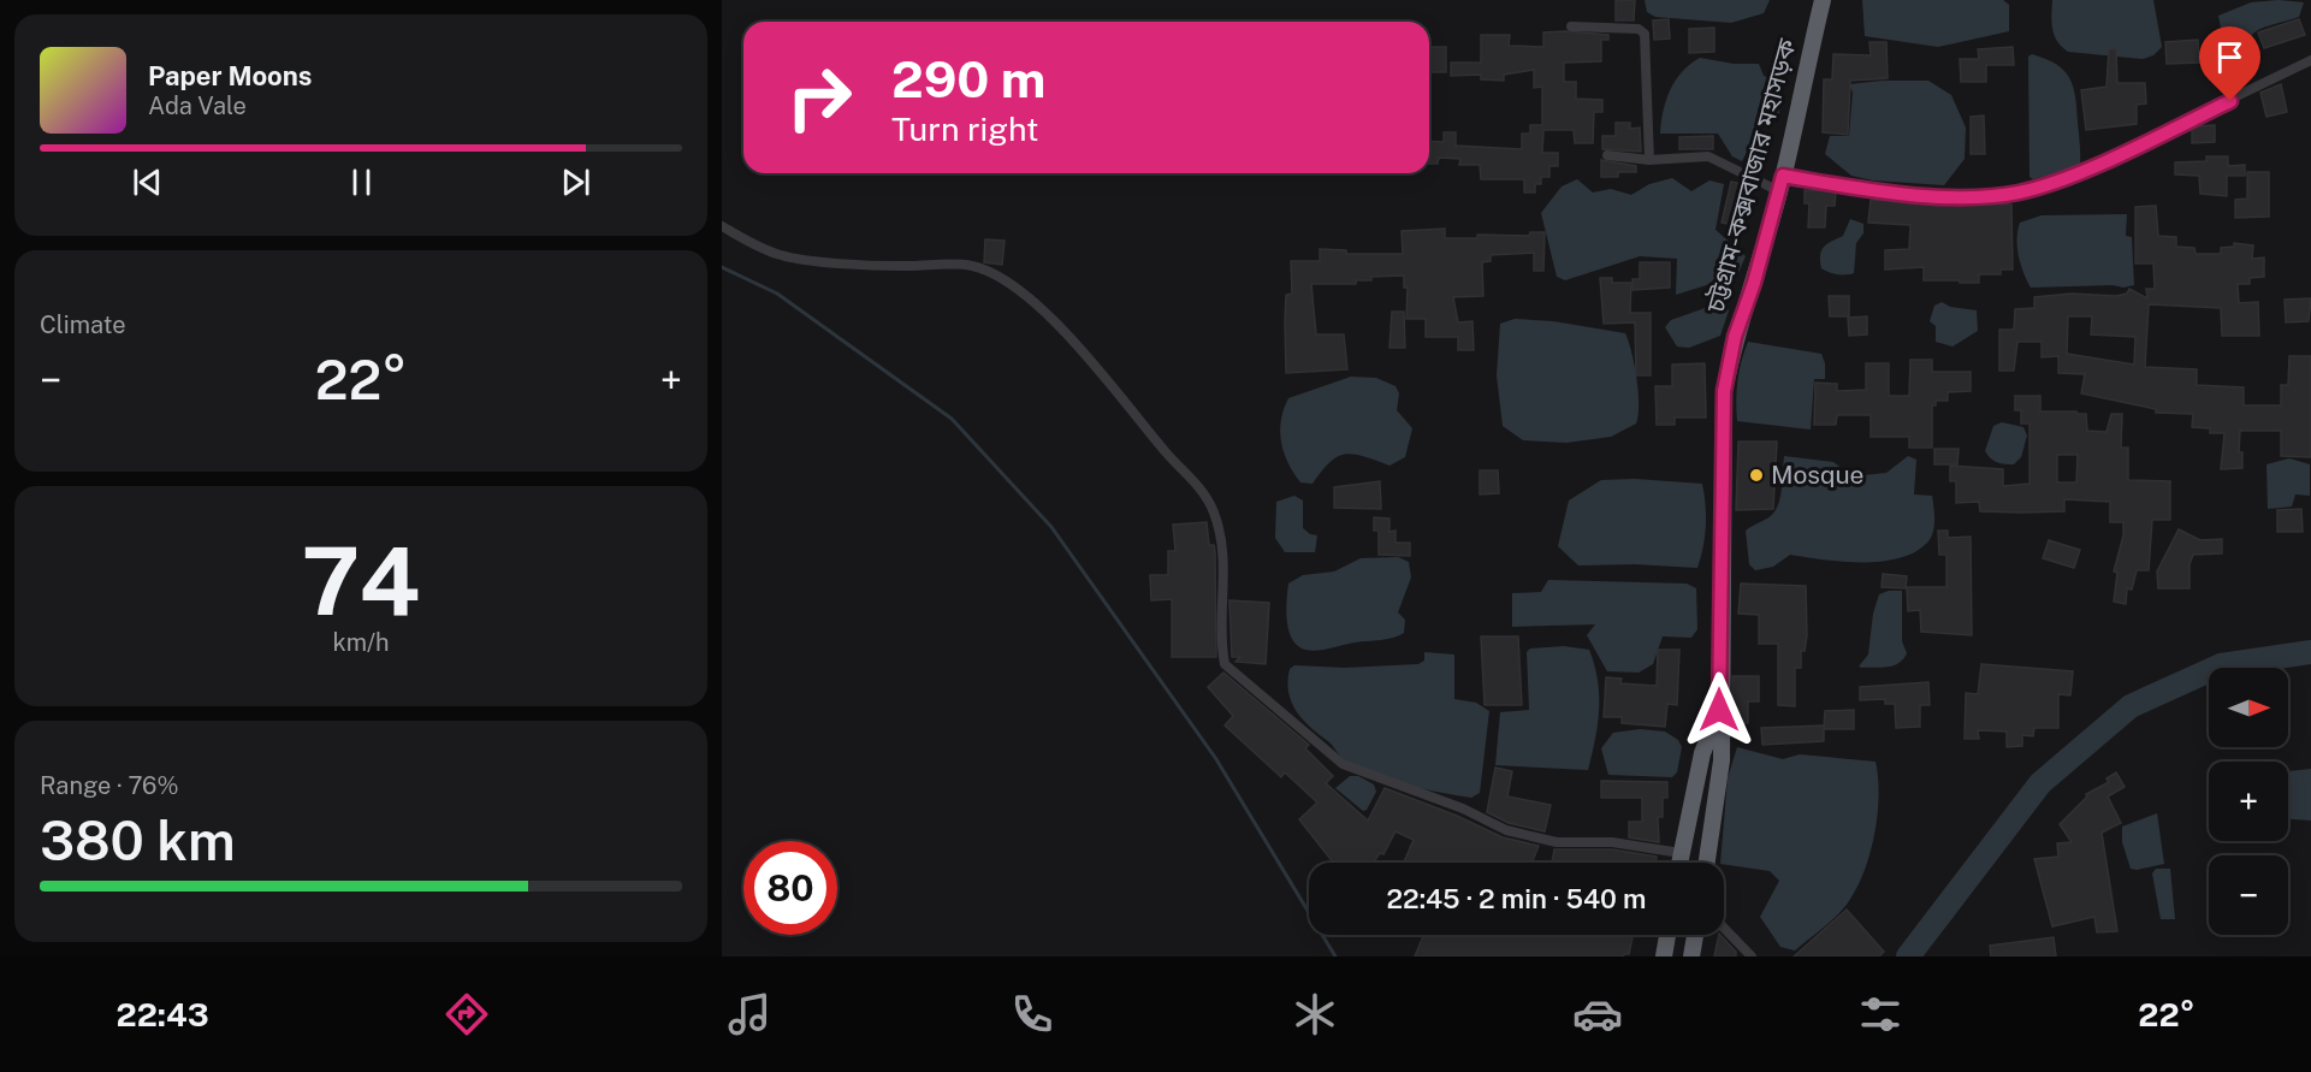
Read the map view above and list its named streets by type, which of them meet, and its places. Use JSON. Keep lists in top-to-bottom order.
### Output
{
  "streets": {
    "highway": ["চট্টগ্রাম-কক্সবাজার মহাসড়ক"]
  },
  "places": ["Mosque"],
  "north": "right",
  "page": {
    "turn": ["290 m", "Turn right"],
    "song": ["Paper Moons", "Ada Vale"],
    "tile": [
      "Climate",
      ["74", "km/h"],
      ["Range · 76%", "380 km"]
    ],
    "heat": ["−", "22°", "+"],
    "map_buttons": ["+", "−"],
    "limit": "80",
    "trip": "22:45 · 2 min · 540 m",
    "tabs": ["22:43", "22°"]
  }
}
